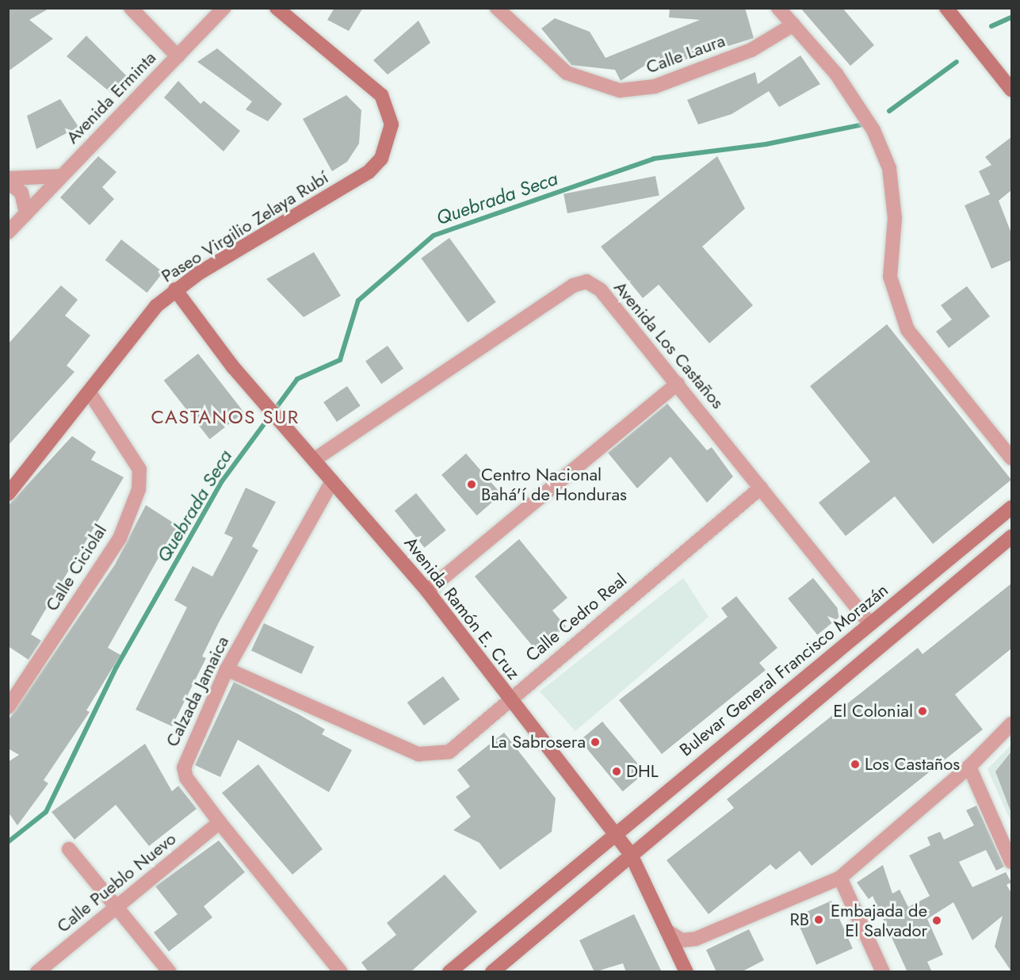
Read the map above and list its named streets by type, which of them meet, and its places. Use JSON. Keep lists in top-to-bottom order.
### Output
{
  "streets": {
    "street": [
      "Calle Laura",
      "Avenida Erminta",
      "Paseo Virgilio Zelaya Rubí",
      "Avenida Los Castaños",
      "Calle Ciciolal",
      "Avenida Ramón E. Cruz",
      "Calle Cedro Real",
      "Bulevar General Francisco Morazán",
      "Calzada Jamaica",
      "Calle Pueblo Nuevo"
    ]
  },
  "crossings": [
    ["Paseo Virgilio Zelaya Rubí", "Calle Ciciolal"],
    ["Paseo Virgilio Zelaya Rubí", "Avenida Ramón E. Cruz"],
    ["Avenida Los Castaños", "Avenida Ramón E. Cruz"],
    ["Avenida Los Castaños", "Calle Cedro Real"],
    ["Avenida Los Castaños", "Bulevar General Francisco Morazán"],
    ["Avenida Ramón E. Cruz", "Calle Cedro Real"],
    ["Avenida Ramón E. Cruz", "Bulevar General Francisco Morazán"],
    ["Avenida Ramón E. Cruz", "Calzada Jamaica"],
    ["Calle Cedro Real", "Calzada Jamaica"],
    ["Calzada Jamaica", "Calle Pueblo Nuevo"]
  ],
  "districts": ["CASTANOS SUR"],
  "water": ["Quebrada Seca"],
  "places": [
    "Centro Nacional Bahá'í de Honduras",
    "El Colonial",
    "La Sabrosera",
    "Los Castaños",
    "DHL",
    "RB",
    "Embajada de El Salvador"
  ]
}
